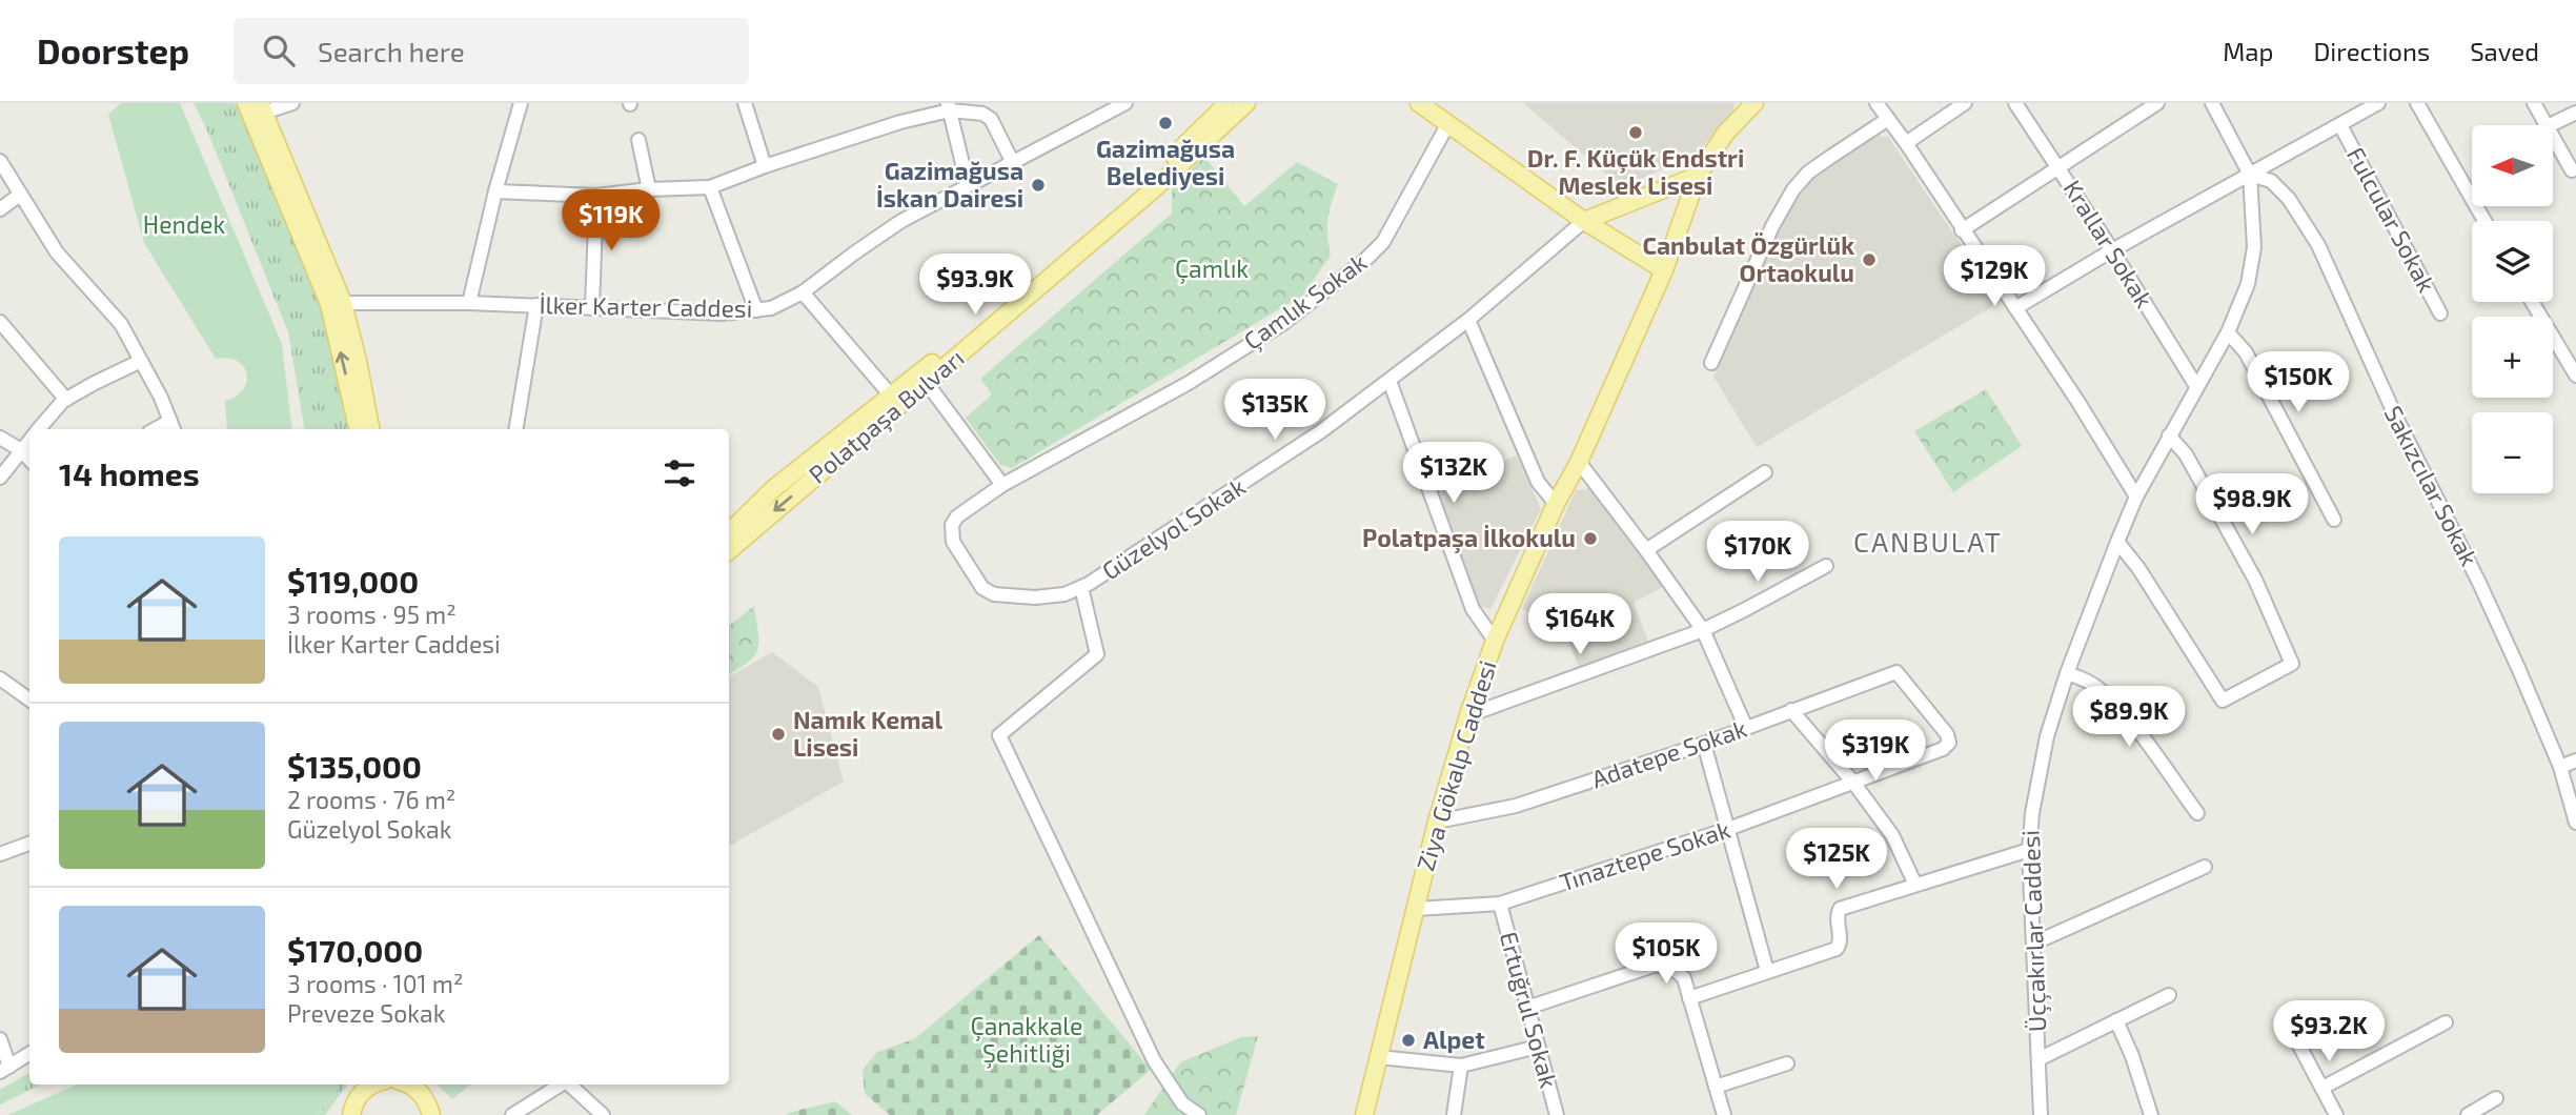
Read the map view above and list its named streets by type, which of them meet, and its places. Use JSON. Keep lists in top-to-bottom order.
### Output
{
  "streets": {
    "main road": ["Polatpaşa Bulvarı", "Ziya Gökalp Caddesi"],
    "street": [
      "Fulcular Sokak",
      "Krallar Sokak",
      "Çamlık Sokak",
      "İlker Karter Caddesi",
      "Sakızcılar Sokak",
      "Güzelyol Sokak",
      "Adatepe Sokak",
      "Tınaztepe Sokak",
      "Üççakırlar Caddesi",
      "Ertuğrul Sokak"
    ]
  },
  "crossings": [
    ["Krallar Sokak", "Üççakırlar Caddesi"],
    ["Çamlık Sokak", "Güzelyol Sokak"],
    ["Sakızcılar Sokak", "Üççakırlar Caddesi"],
    ["Adatepe Sokak", "Ziya Gökalp Caddesi"],
    ["Adatepe Sokak", "Tınaztepe Sokak"],
    ["Ziya Gökalp Caddesi", "Tınaztepe Sokak"],
    ["Tınaztepe Sokak", "Ertuğrul Sokak"]
  ],
  "districts": ["CANBULAT"],
  "parks": ["Hendek", "Çamlık", "Çanakkale Şehitliği"],
  "places": [
    "Gazimağusa Belediyesi",
    "Dr. F. Küçük Endstri Meslek Lisesi",
    "Gazimağusa İskan Dairesi",
    "Canbulat Özgürlük Ortaokulu",
    "Polatpaşa İlkokulu",
    "Namık Kemal Lisesi",
    "Alpet"
  ],
  "north": "left",
  "page": {
    "header": "Doorstep",
    "search": "Search here",
    "nav": ["Map", "Directions", "Saved"],
    "map_buttons": ["+", "−"],
    "price": [
      "$119K",
      "$129K",
      "$93.9K",
      "$150K",
      "$135K",
      "$132K",
      "$98.9K",
      "$170K",
      "$164K",
      "$89.9K",
      "$319K",
      "$125K",
      "$105K",
      "$93.2K"
    ],
    "heading": "14 homes",
    "list": [
      {
        "name": "$119,000",
        "note": "3 rooms · 95 m² · İlker Karter Caddesi"
      },
      {
        "name": "$135,000",
        "note": "2 rooms · 76 m² · Güzelyol Sokak"
      },
      {
        "name": "$170,000",
        "note": "3 rooms · 101 m² · Preveze Sokak"
      }
    ]
  }
}
